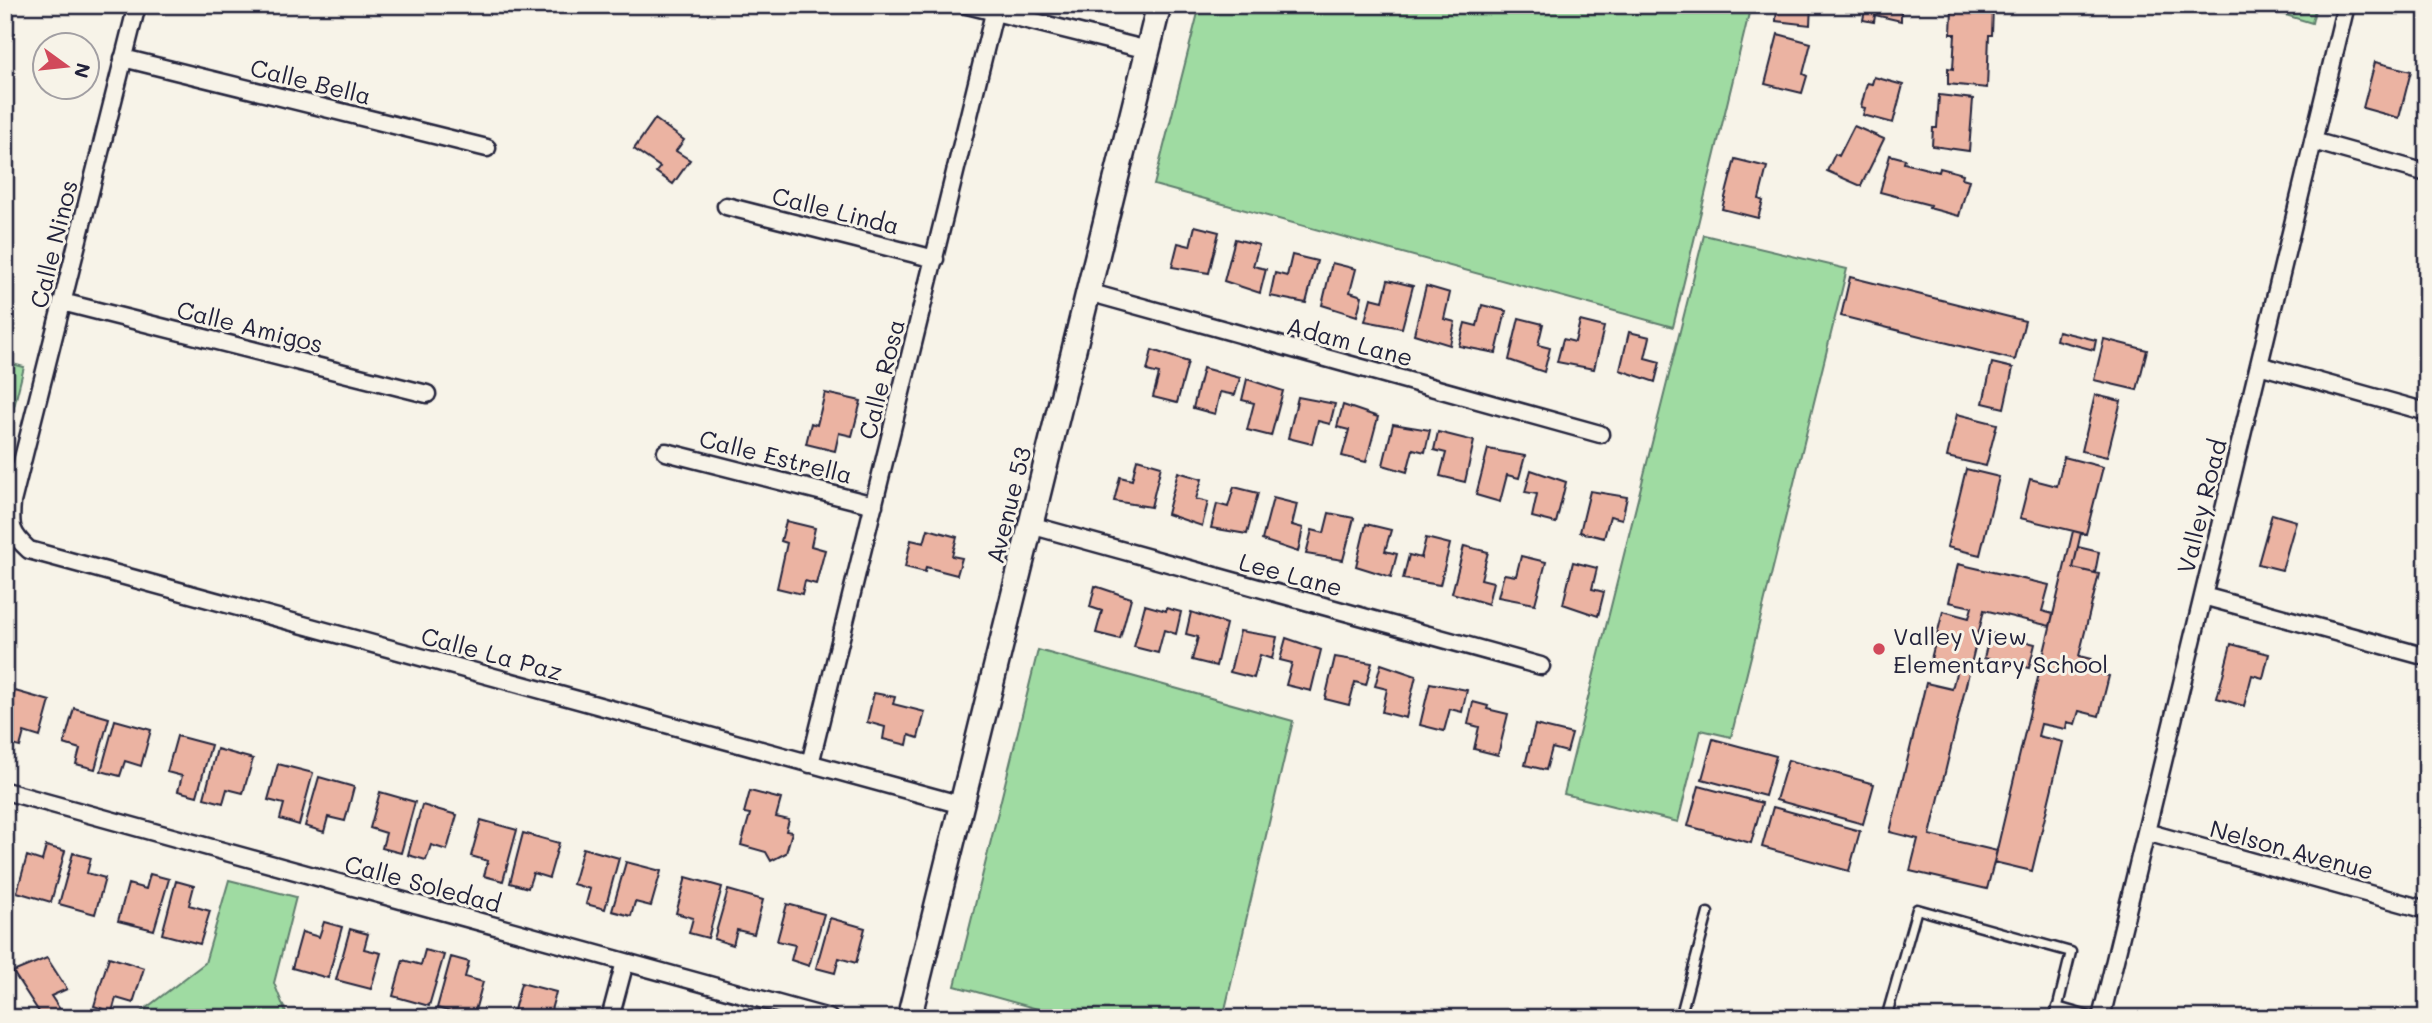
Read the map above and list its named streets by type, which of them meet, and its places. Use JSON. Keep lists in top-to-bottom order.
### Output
{
  "streets": {
    "street": [
      "Calle Bella",
      "Calle Linda",
      "Calle Ninos",
      "Calle Amigos",
      "Adam Lane",
      "Calle Rosa",
      "Calle Estrella",
      "Avenue 53",
      "Valley Road",
      "Lee Lane",
      "Calle La Paz",
      "Nelson Avenue",
      "Calle Soledad"
    ]
  },
  "crossings": [
    ["Calle Bella", "Calle Ninos"],
    ["Calle Linda", "Calle Rosa"],
    ["Calle Ninos", "Calle Amigos"],
    ["Calle Ninos", "Calle La Paz"],
    ["Adam Lane", "Avenue 53"],
    ["Calle Rosa", "Calle Estrella"],
    ["Calle Rosa", "Calle La Paz"],
    ["Avenue 53", "Lee Lane"],
    ["Avenue 53", "Calle La Paz"],
    ["Valley Road", "Nelson Avenue"]
  ],
  "places": ["Valley View Elementary School"],
  "north": "right"
}
